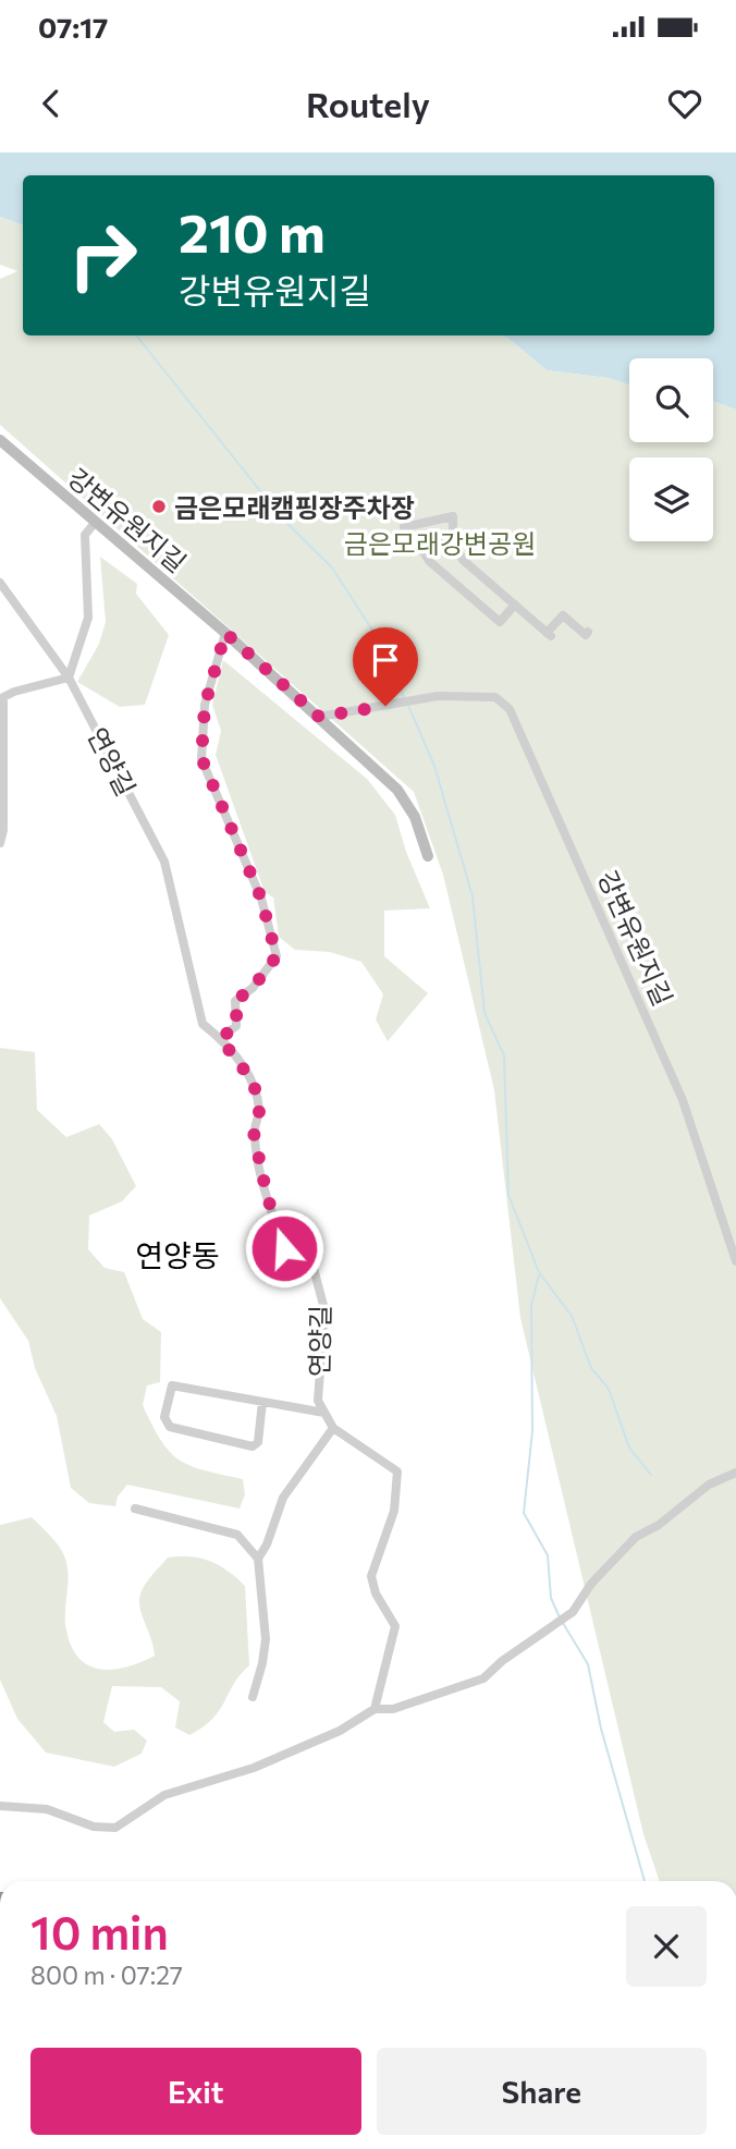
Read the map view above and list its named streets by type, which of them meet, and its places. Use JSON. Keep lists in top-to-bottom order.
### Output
{
  "streets": {
    "street": ["강변유원지길", "연양길"]
  },
  "districts": ["연양동"],
  "parks": ["금은모래강변공원"],
  "places": ["금은모래캠핑장주차장"],
  "page": {
    "status": "07:17",
    "header": "Routely",
    "turn": ["210 m", "강변유원지길"],
    "heading": ["10 min", "800 m · 07:27"],
    "buttons": ["Exit", "Share"]
  }
}
